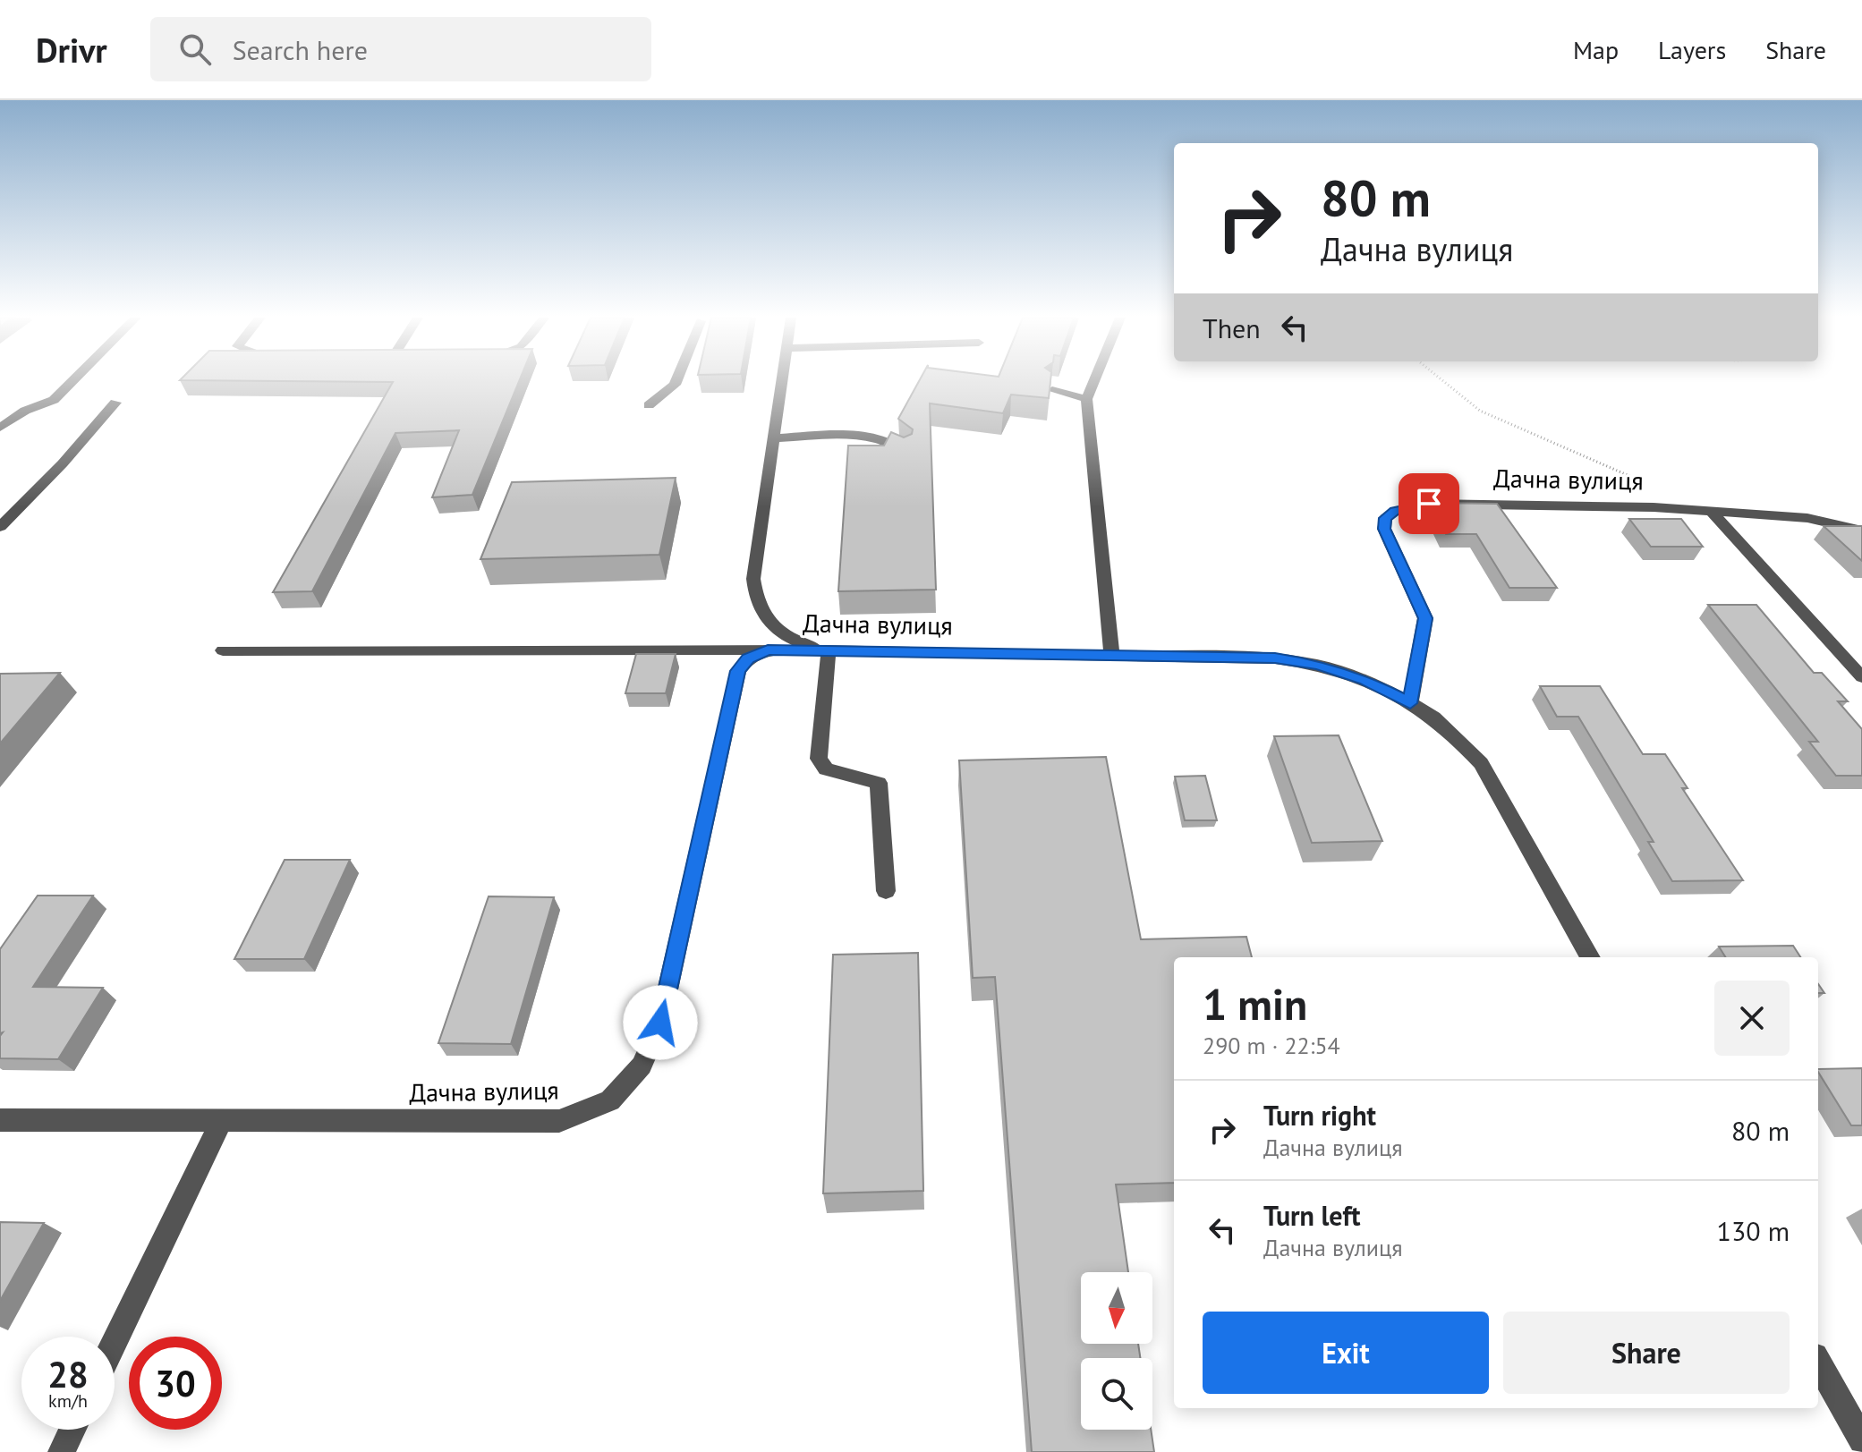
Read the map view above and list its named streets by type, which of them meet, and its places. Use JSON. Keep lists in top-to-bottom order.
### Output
{
  "streets": {
    "street": ["Дачна вулиця"]
  },
  "north": "bottom",
  "page": {
    "header": "Drivr",
    "search": "Search here",
    "nav": ["Map", "Layers", "Share"],
    "turn": ["80 m", "Дачна вулиця"],
    "then": "Then",
    "heading": ["1 min", "290 m · 22:54"],
    "list": [
      {
        "name": "Turn right",
        "note": "Дачна вулиця",
        "value": "80 m"
      },
      {
        "name": "Turn left",
        "note": "Дачна вулиця",
        "value": "130 m"
      }
    ],
    "buttons": ["Exit", "Share"],
    "speed": "28 km/h",
    "limit": "30"
  }
}
